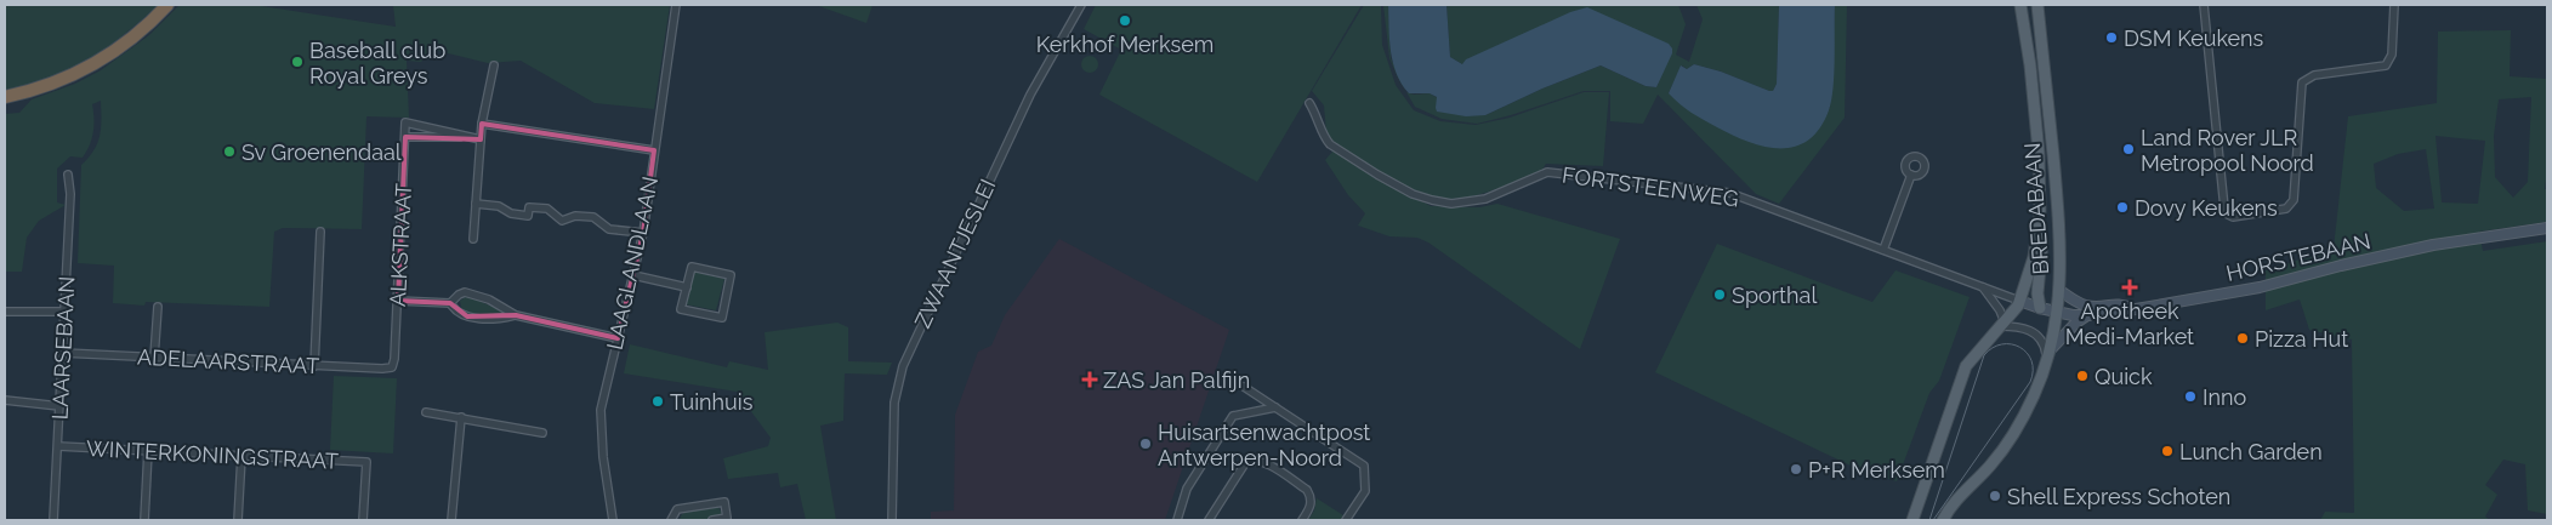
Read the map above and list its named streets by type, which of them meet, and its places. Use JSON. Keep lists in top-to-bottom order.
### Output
{
  "streets": {
    "main road": ["BREDABAAN"],
    "street": [
      "FORTSTEENWEG",
      "ALKSTRAAT",
      "ZWAANTJESLEI",
      "HORSTEBAAN",
      "LAAGLANDLAAN",
      "LAARSEBAAN",
      "ADELAARSTRAAT",
      "WINTERKONINGSTRAAT"
    ]
  },
  "crossings": [
    ["FORTSTEENWEG", "BREDABAAN"],
    ["FORTSTEENWEG", "HORSTEBAAN"],
    ["BREDABAAN", "HORSTEBAAN"],
    ["ALKSTRAAT", "ADELAARSTRAAT"],
    ["LAARSEBAAN", "ADELAARSTRAAT"],
    ["LAARSEBAAN", "WINTERKONINGSTRAAT"]
  ],
  "places": {
    "other": [
      "Kerkhof Merksem",
      "DSM Keukens",
      "Baseball club Royal Greys",
      "Land Rover JLR Metropool Noord",
      "Sv Groenendaal",
      "Dovy Keukens",
      "Sporthal",
      "Pizza Hut",
      "Quick",
      "Inno",
      "Tuinhuis",
      "Huisartsenwachtpost Antwerpen-Noord",
      "Lunch Garden",
      "P+R Merksem",
      "Shell Express Schoten"
    ],
    "health": ["Apotheek Medi-Market", "ZAS Jan Palfijn"]
  }
}
